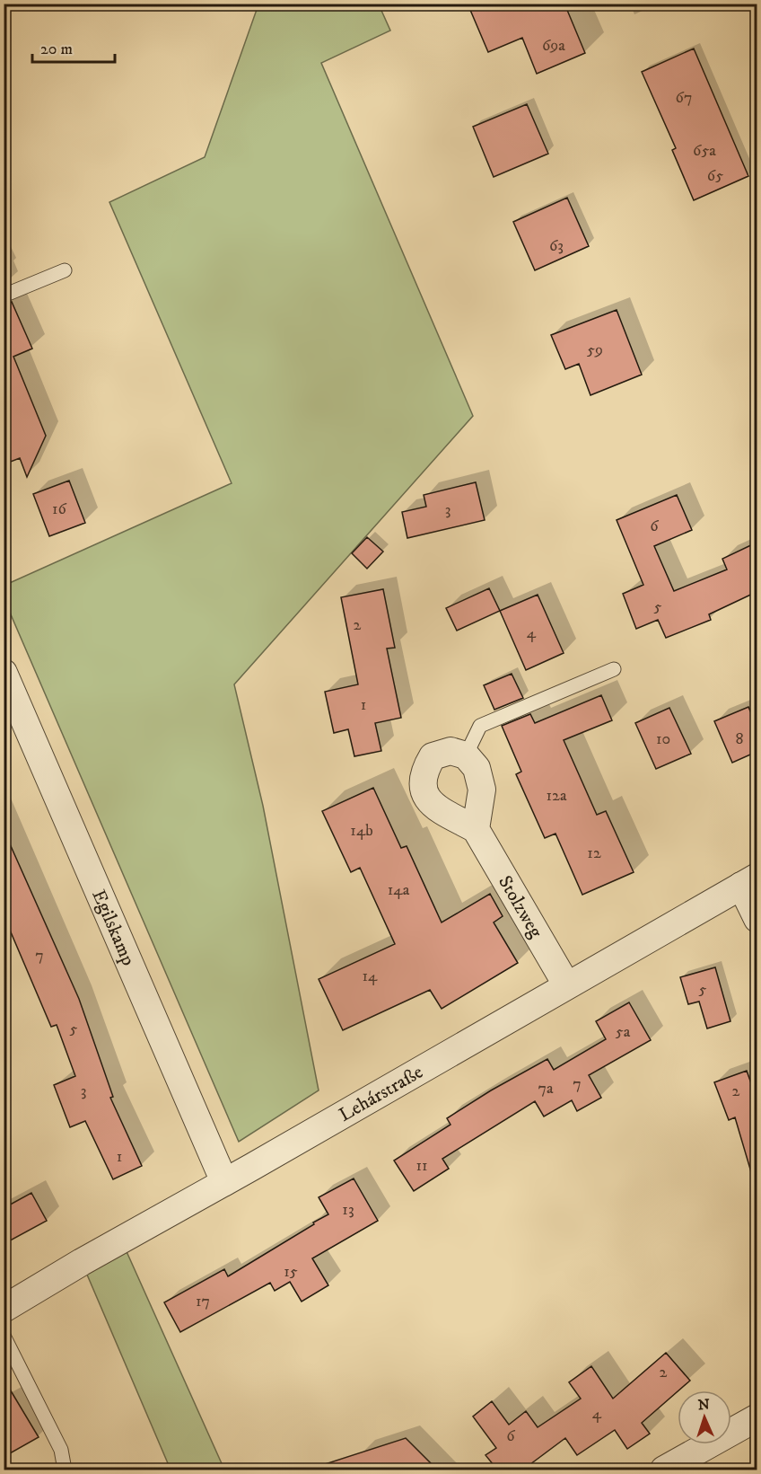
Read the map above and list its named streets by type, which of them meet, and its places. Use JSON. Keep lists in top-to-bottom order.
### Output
{
  "streets": {
    "street": ["Stolzweg", "Egilskamp", "Lehárstraße"]
  },
  "crossings": [
    ["Stolzweg", "Lehárstraße"],
    ["Egilskamp", "Lehárstraße"]
  ],
  "house_numbers": [
    "69a",
    "67",
    "65a",
    "65",
    "63",
    "59",
    "16",
    "3",
    "6",
    "5",
    "2",
    "4",
    "1",
    "10",
    "8",
    "12a",
    "14b",
    "12",
    "14a",
    "7",
    "14",
    "5",
    "5",
    "5a",
    "7",
    "7a",
    "3",
    "2",
    "1",
    "11",
    "13",
    "15",
    "17",
    "2",
    "4",
    "6"
  ],
  "scale_bar": "20 m",
  "north": "top"
}
